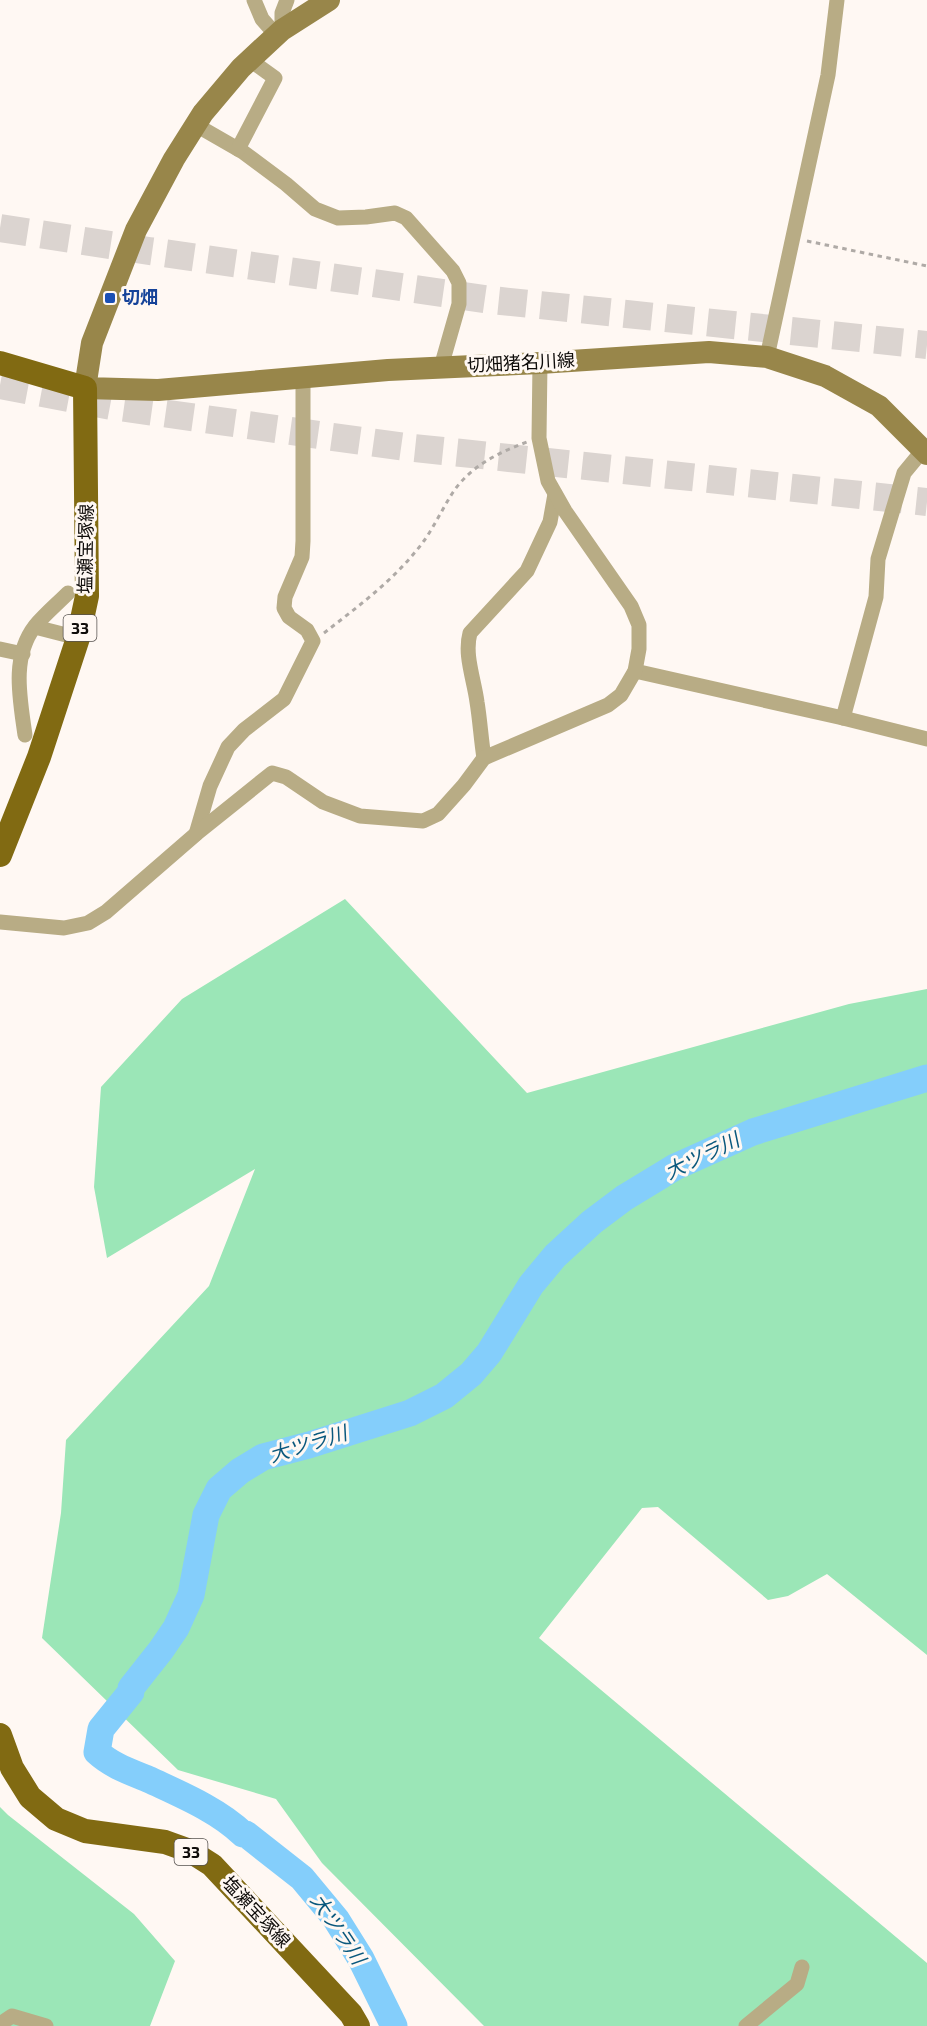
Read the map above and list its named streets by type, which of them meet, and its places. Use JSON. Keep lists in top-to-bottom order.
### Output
{
  "streets": {
    "main road": ["切畑猪名川線", "塩瀬宝塚線", "33"]
  },
  "crossings": [
    ["切畑猪名川線", "塩瀬宝塚線"]
  ],
  "water": ["大ツラ川"],
  "places": {
    "transit": ["切畑"]
  }
}
